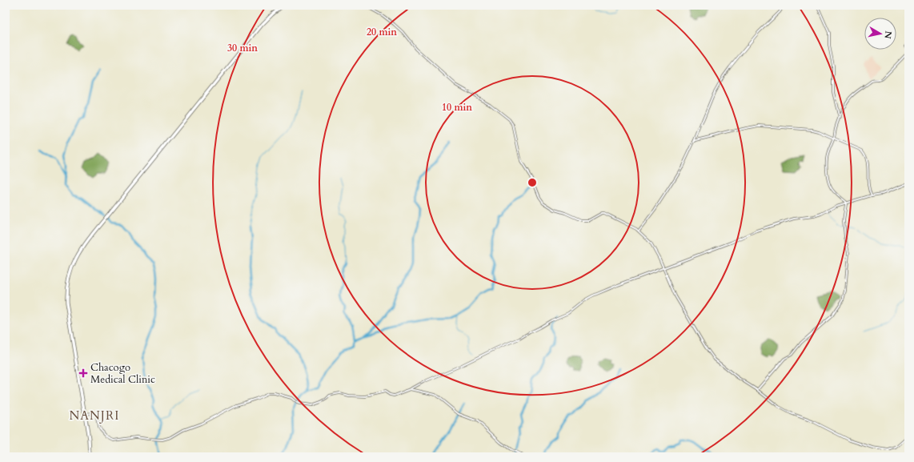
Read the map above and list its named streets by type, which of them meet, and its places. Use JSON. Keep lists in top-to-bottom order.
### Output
{
  "districts": ["NANJRI"],
  "places": {
    "health": ["Chacogo Medical Clinic"]
  },
  "north": "right",
  "rings": ["20 min", "30 min", "10 min"]
}
